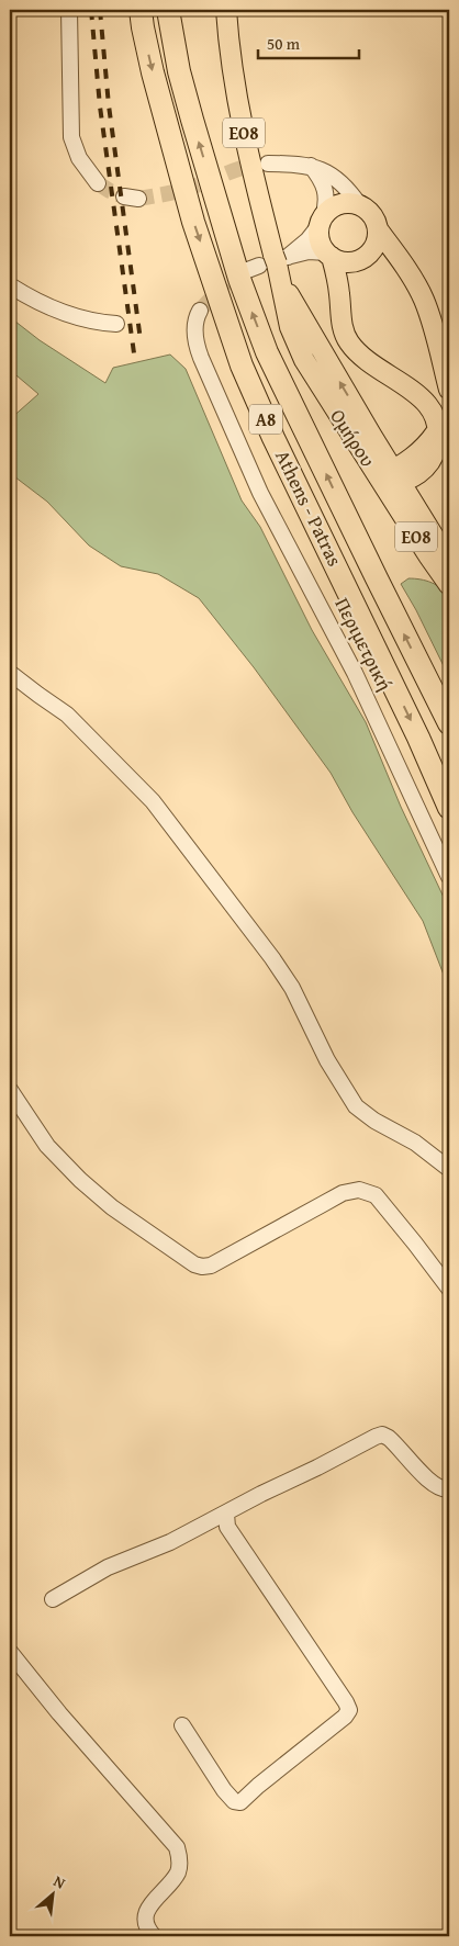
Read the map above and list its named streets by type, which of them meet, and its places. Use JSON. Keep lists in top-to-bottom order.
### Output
{
  "streets": {
    "highway": ["Α8", "Athens - Patras"],
    "main road": ["ΕΟ8", "Ομήρου"],
    "street": ["Περιμετρική"]
  },
  "scale_bar": "50 m",
  "north": "top right"
}
